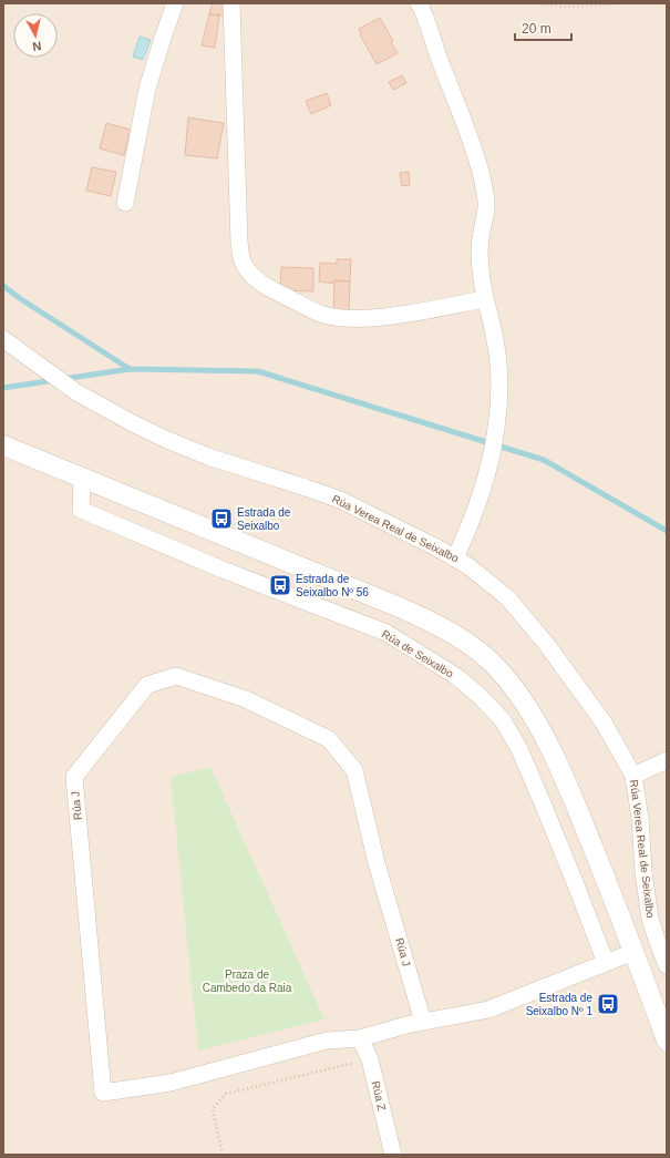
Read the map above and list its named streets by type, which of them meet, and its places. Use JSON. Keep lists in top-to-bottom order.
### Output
{
  "streets": {
    "street": [
      "Rúa Verea Real de Seixalbo",
      "Rúa de Seixalbo",
      "Rúa J",
      "Rúa Z"
    ]
  },
  "crossings": [
    ["Rúa de Seixalbo", "Rúa J"],
    ["Rúa J", "Rúa Z"]
  ],
  "parks": ["Praza de Cambedo da Raia"],
  "places": {
    "bus stop": ["Estrada de Seixalbo", "Estrada de Seixalbo Nº 56", "Estrada de Seixalbo Nº 1"]
  },
  "scale_bar": "20 m",
  "north": "bottom"
}
